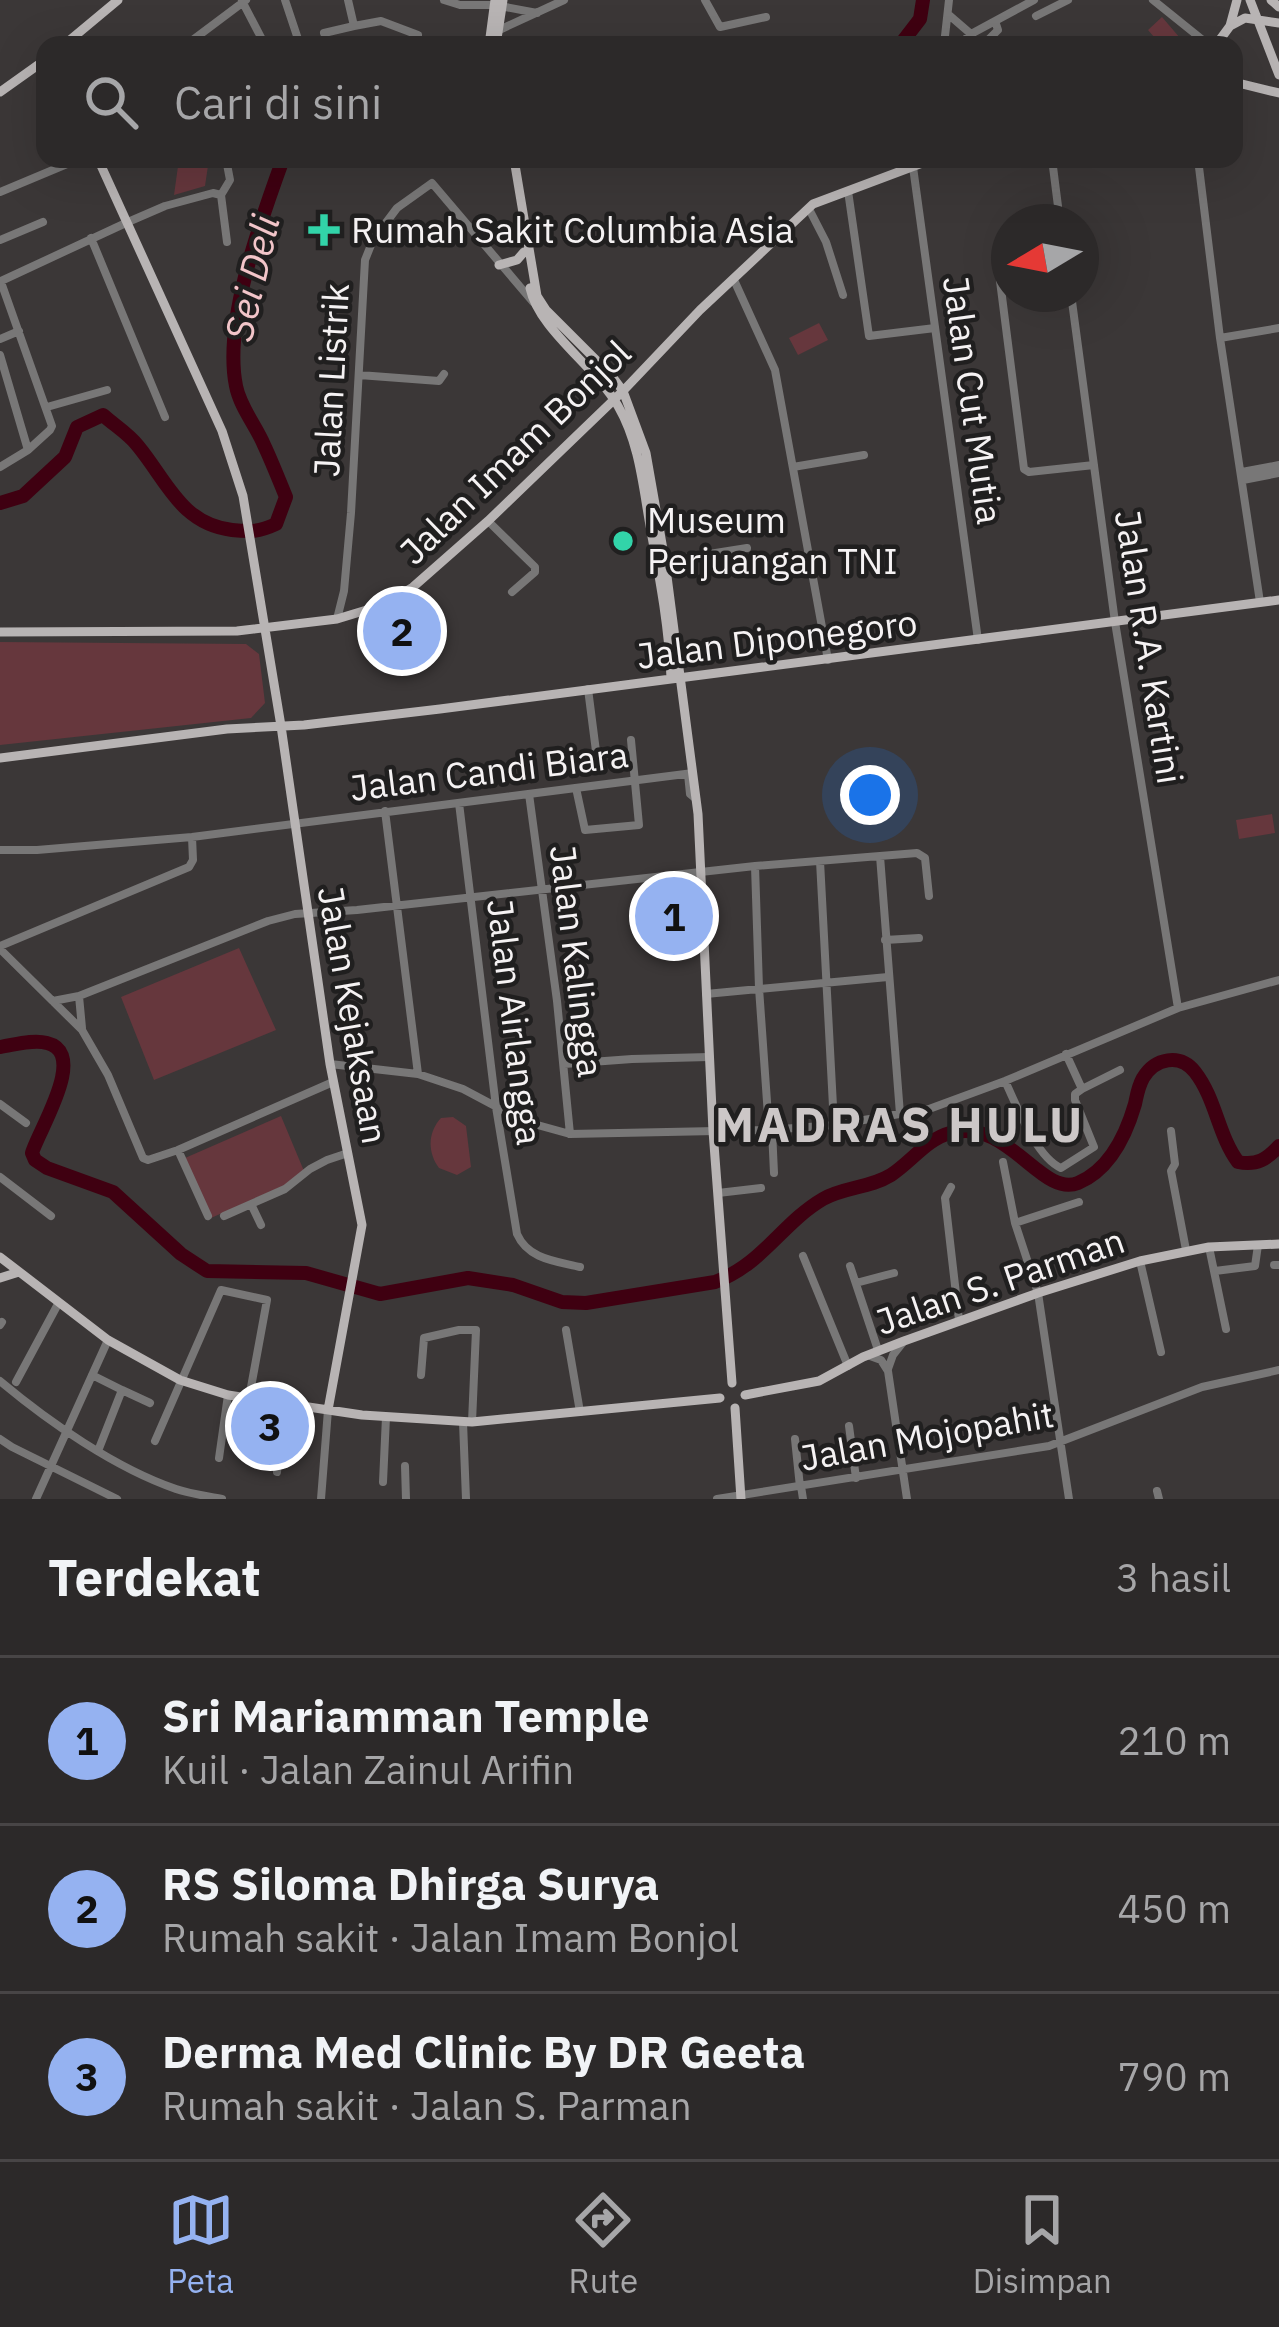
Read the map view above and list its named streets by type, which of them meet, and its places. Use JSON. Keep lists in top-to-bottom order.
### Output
{
  "streets": {
    "main road": [
      "Jalan Imam Bonjol",
      "Jalan Diponegoro",
      "Jalan Kejaksaan",
      "Jalan S. Parman"
    ],
    "street": [
      "Jalan Listrik",
      "Jalan Cut Mutia",
      "Jalan R.A. Kartini",
      "Jalan Candi Biara",
      "Jalan Kalingga",
      "Jalan Airlangga",
      "Jalan Mojopahit"
    ]
  },
  "crossings": [
    ["Jalan Listrik", "Jalan Imam Bonjol"],
    ["Jalan Cut Mutia", "Jalan Diponegoro"],
    ["Jalan Imam Bonjol", "Jalan Kejaksaan"],
    ["Jalan Diponegoro", "Jalan R.A. Kartini"],
    ["Jalan Diponegoro", "Jalan Kejaksaan"],
    ["Jalan Candi Biara", "Jalan Kalingga"],
    ["Jalan Candi Biara", "Jalan Kejaksaan"],
    ["Jalan Candi Biara", "Jalan Airlangga"]
  ],
  "districts": ["MADRAS HULU"],
  "water": ["Sei Deli"],
  "places": {
    "health": ["Rumah Sakit Columbia Asia"],
    "other": ["Museum Perjuangan TNI"]
  },
  "north": "left",
  "page": {
    "search": "Cari di sini",
    "pins": ["2", "1", "3"],
    "heading": ["Terdekat", "3 hasil"],
    "list": [
      {
        "mark": "1",
        "name": "Sri Mariamman Temple",
        "note": "Kuil · Jalan Zainul Arifin",
        "value": "210 m"
      },
      {
        "mark": "2",
        "name": "RS Siloma Dhirga Surya",
        "note": "Rumah sakit · Jalan Imam Bonjol",
        "value": "450 m"
      },
      {
        "mark": "3",
        "name": "Derma Med Clinic By DR Geeta",
        "note": "Rumah sakit · Jalan S. Parman",
        "value": "790 m"
      }
    ],
    "nav": ["Peta", "Rute", "Disimpan"]
  }
}
